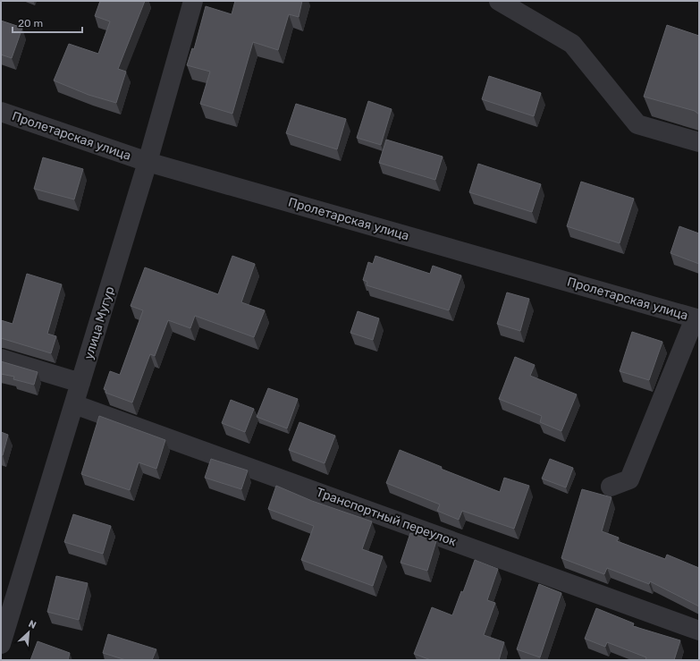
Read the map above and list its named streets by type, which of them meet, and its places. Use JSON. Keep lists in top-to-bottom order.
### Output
{
  "streets": {
    "street": ["Пролетарская улица", "улица Мугур", "Транспортный переулок"]
  },
  "crossings": [
    ["Пролетарская улица", "улица Мугур"],
    ["улица Мугур", "Транспортный переулок"]
  ],
  "scale_bar": "20 m",
  "north": "top right"
}
